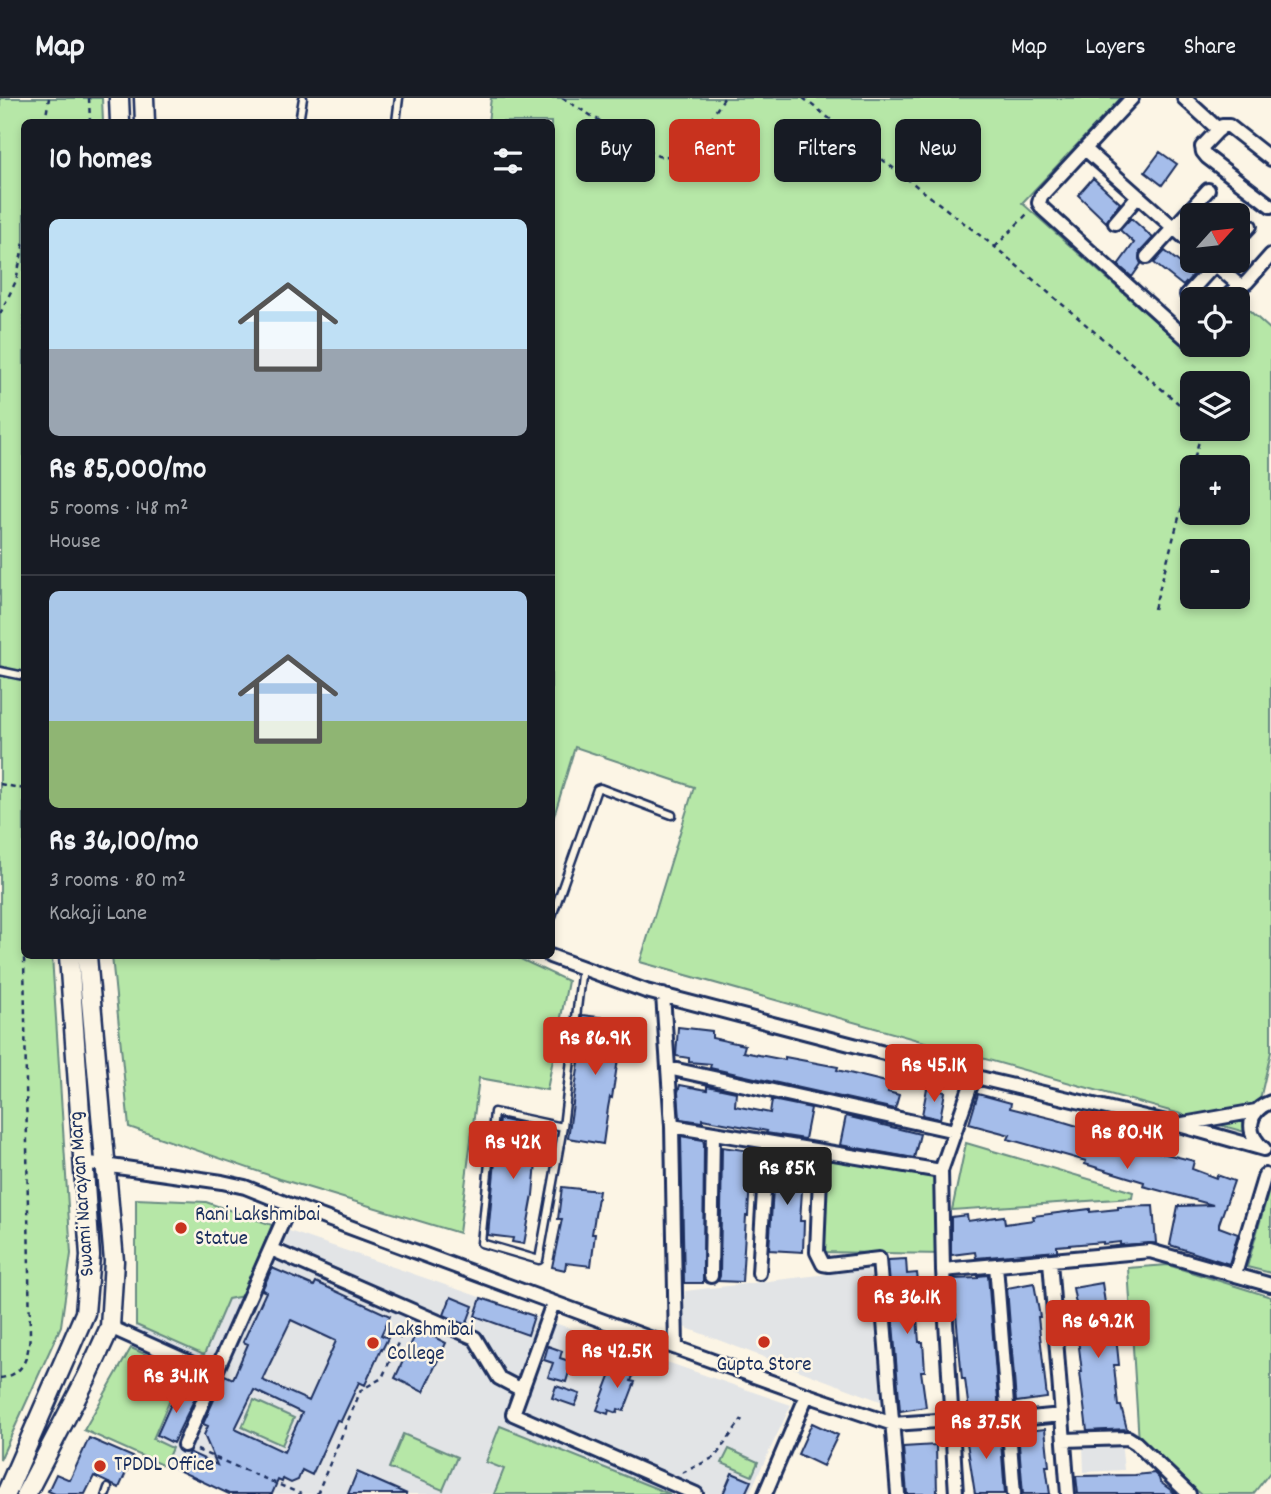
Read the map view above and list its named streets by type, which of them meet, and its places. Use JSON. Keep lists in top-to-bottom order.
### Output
{
  "streets": {
    "main road": ["Swami Narayan Marg"]
  },
  "places": [
    "Rani Lakshmibai Statue",
    "Gupta Store",
    "Lakshmibai College",
    "TPDDL Office"
  ],
  "north": "top right",
  "page": {
    "header": "Map",
    "nav": ["Map", "Layers", "Share"],
    "chip": [
      "Buy",
      "Rent",
      "Filters",
      "New"
    ],
    "heading": "10 homes",
    "map_buttons": ["+", "−"],
    "list": [
      {
        "name": "Rs 85,000/mo",
        "note": "5 rooms · 148 m² · House"
      },
      {
        "name": "Rs 36,100/mo",
        "note": "3 rooms · 80 m² · Kakaji Lane"
      }
    ],
    "price": [
      "Rs 86.9K",
      "Rs 45.1K",
      "Rs 80.4K",
      "Rs 42K",
      "Rs 85K",
      "Rs 36.1K",
      "Rs 69.2K",
      "Rs 42.5K",
      "Rs 34.1K",
      "Rs 37.5K"
    ]
  }
}
